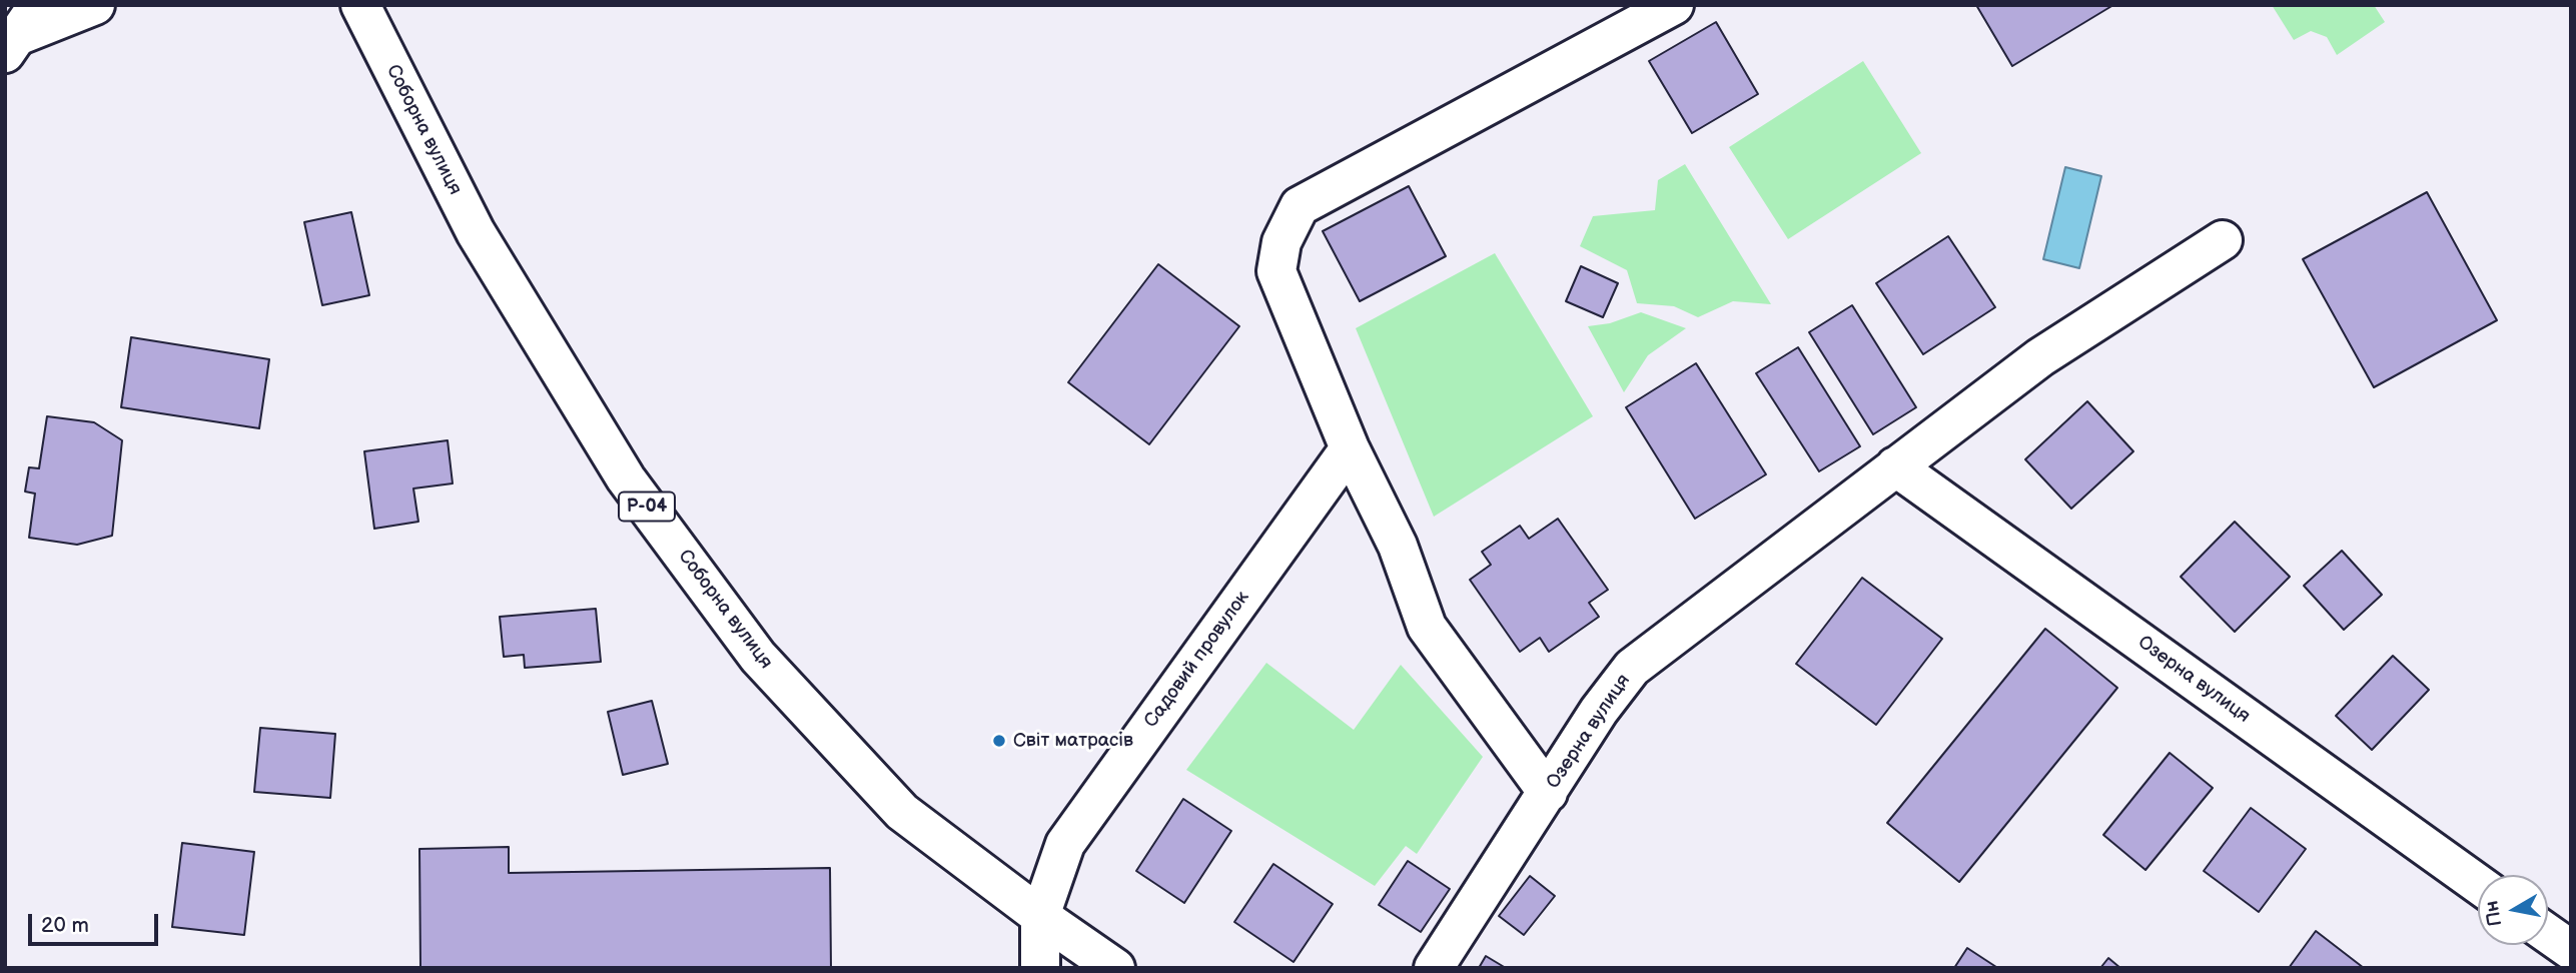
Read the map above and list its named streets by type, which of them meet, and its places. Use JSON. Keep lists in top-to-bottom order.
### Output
{
  "streets": {
    "street": [
      "Соборна вулиця",
      "Р-04",
      "Садовий провулок",
      "Озерна вулиця"
    ]
  },
  "crossings": [
    ["Соборна вулиця", "Садовий провулок"]
  ],
  "places": ["Світ матрасів"],
  "scale_bar": "20 m",
  "north": "left"
}
